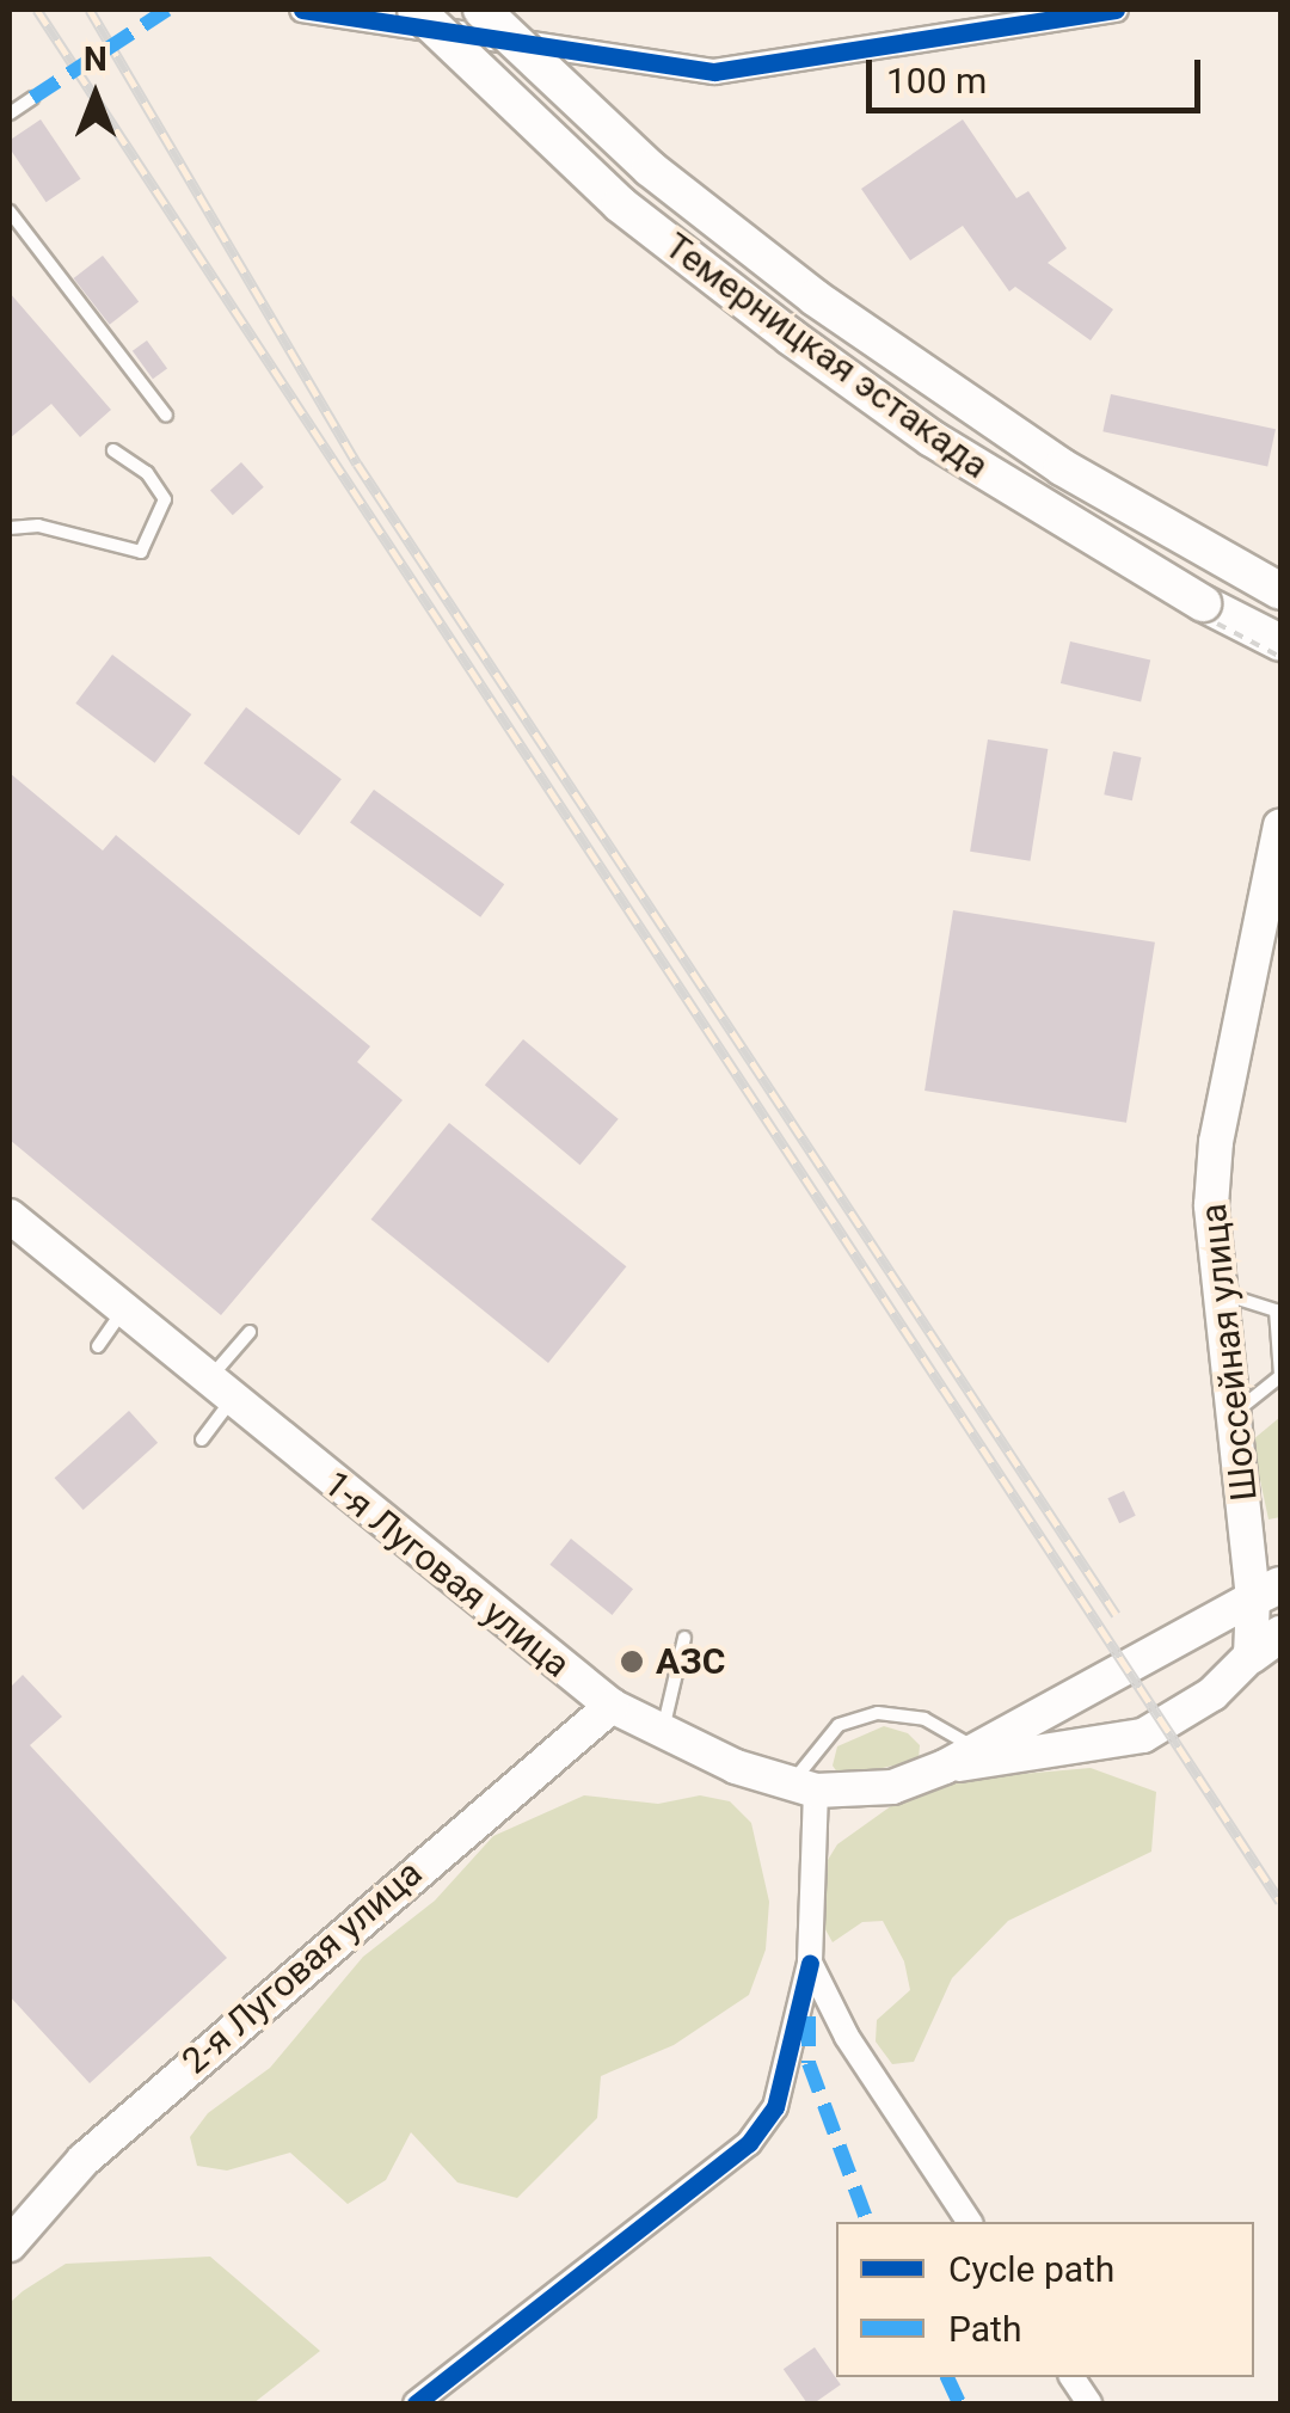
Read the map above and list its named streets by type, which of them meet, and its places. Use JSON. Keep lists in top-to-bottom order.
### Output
{
  "streets": {
    "main road": [
      "Темерницкая эстакада",
      "Шоссейная улица",
      "1-я Луговая улица",
      "2-я Луговая улица"
    ]
  },
  "crossings": [
    ["1-я Луговая улица", "2-я Луговая улица"]
  ],
  "places": ["АЗС"],
  "legend": ["Cycle path", "Path"],
  "scale_bar": "100 m",
  "north": "top"
}
